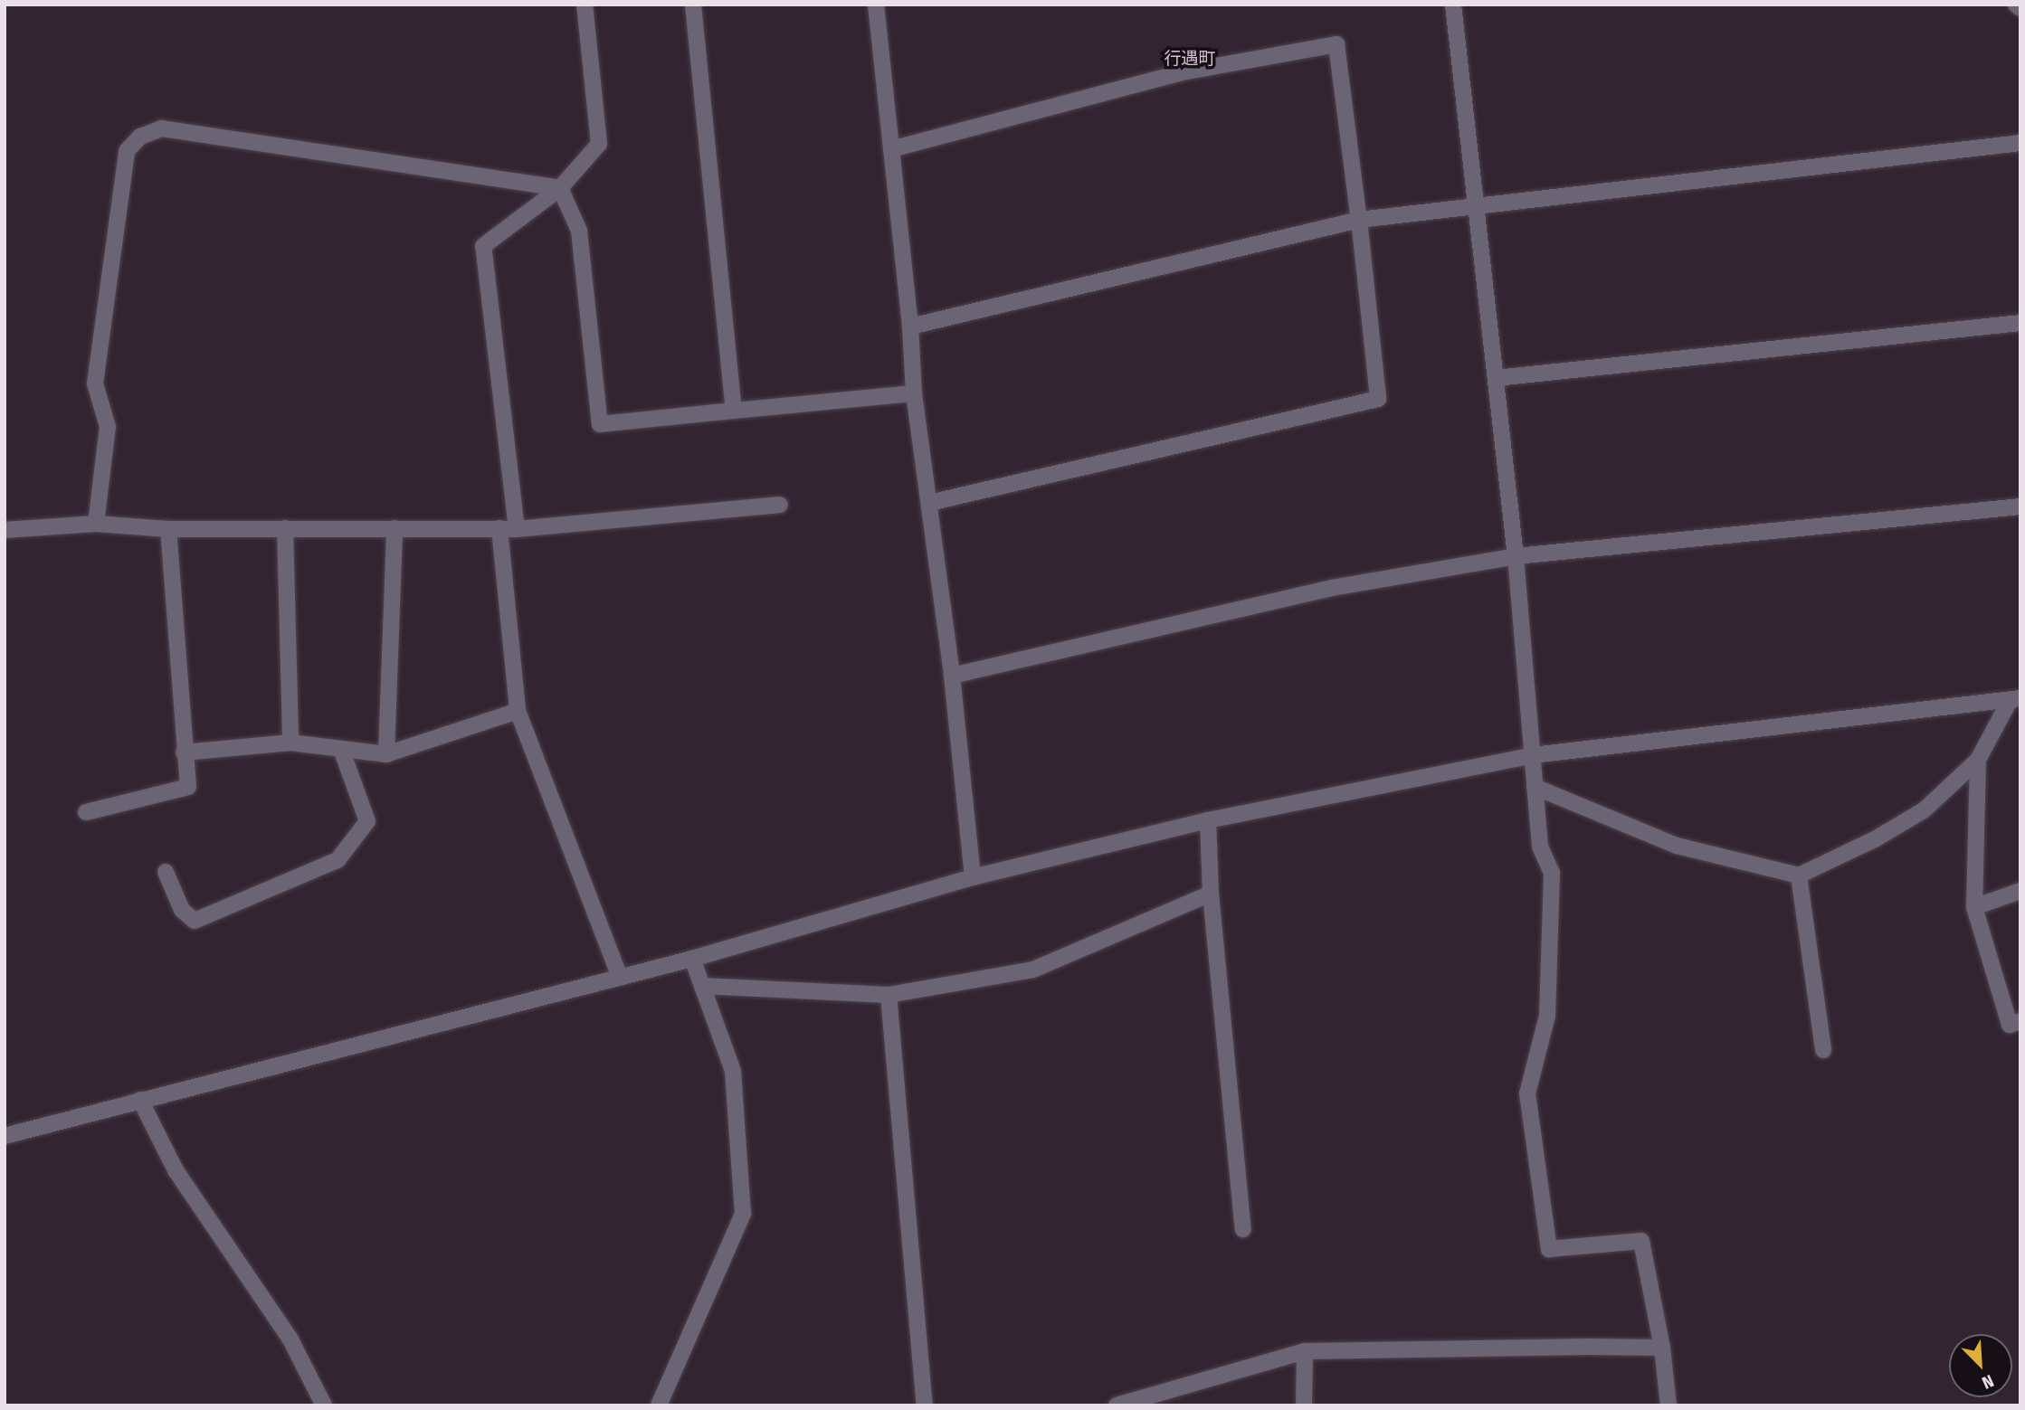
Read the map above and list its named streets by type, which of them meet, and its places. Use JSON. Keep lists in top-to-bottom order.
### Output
{
  "districts": ["行遇町"],
  "north": "bottom right"
}
